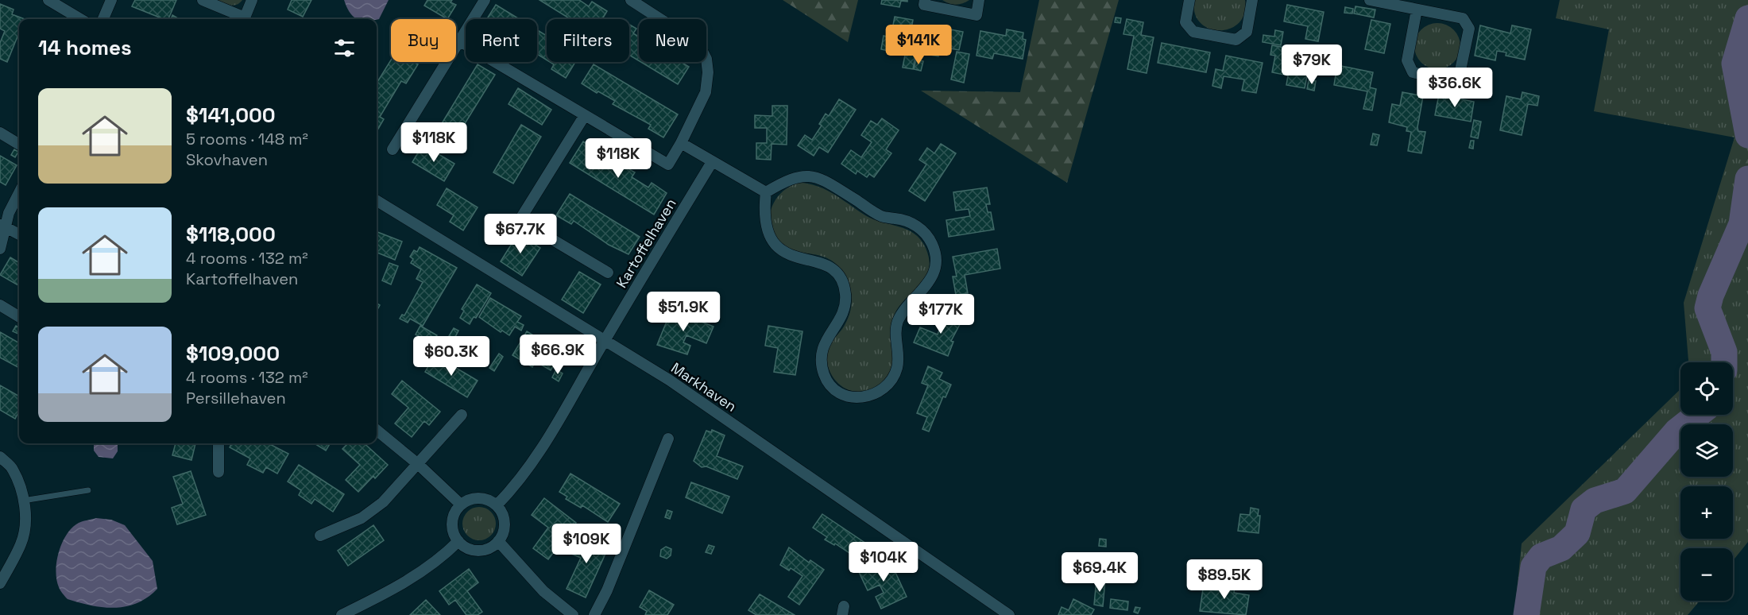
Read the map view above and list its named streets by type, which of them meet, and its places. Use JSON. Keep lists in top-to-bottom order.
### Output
{
  "streets": {
    "street": ["Kartoffelhaven", "Markhaven"]
  },
  "crossings": [
    ["Kartoffelhaven", "Markhaven"]
  ],
  "page": {
    "chip": [
      "Buy",
      "Rent",
      "Filters",
      "New"
    ],
    "heading": "14 homes",
    "price": [
      "$141K",
      "$79K",
      "$36.6K",
      "$118K",
      "$118K",
      "$67.7K",
      "$51.9K",
      "$177K",
      "$66.9K",
      "$60.3K",
      "$109K",
      "$104K",
      "$69.4K",
      "$89.5K"
    ],
    "list": [
      {
        "name": "$141,000",
        "note": "5 rooms · 148 m² · Skovhaven"
      },
      {
        "name": "$118,000",
        "note": "4 rooms · 132 m² · Kartoffelhaven"
      },
      {
        "name": "$109,000",
        "note": "4 rooms · 132 m² · Persillehaven"
      }
    ],
    "map_buttons": ["+", "−"]
  }
}
